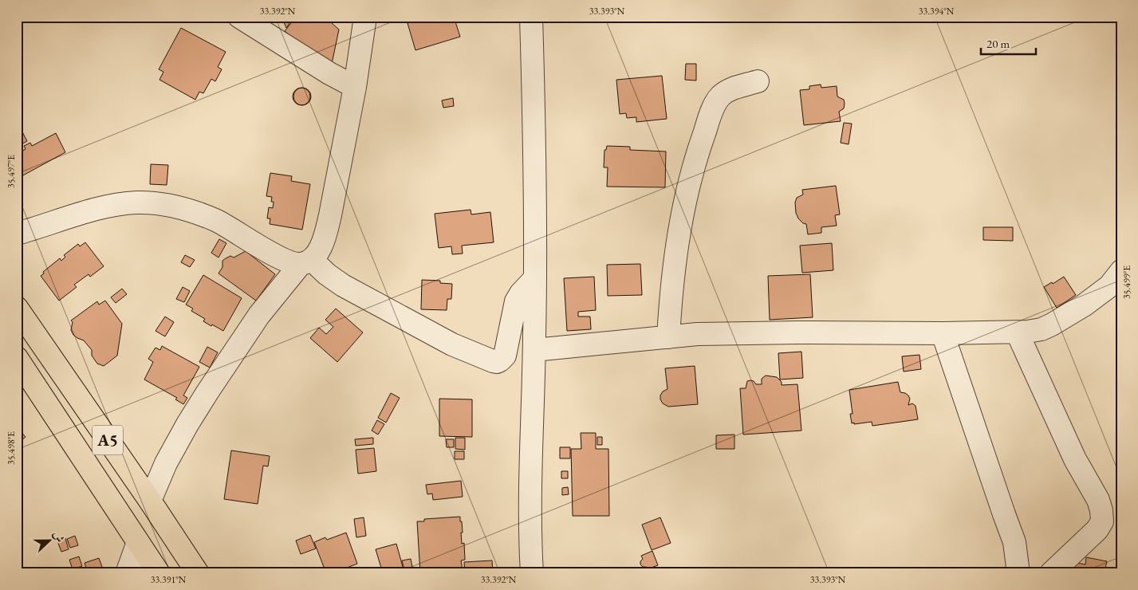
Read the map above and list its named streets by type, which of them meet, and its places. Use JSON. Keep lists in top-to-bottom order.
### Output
{
  "streets": {
    "highway": ["A5"]
  },
  "scale_bar": "20 m",
  "north": "right",
  "coordinates": [
    "33.392°N",
    "33.393°N",
    "33.394°N",
    "35.497°E",
    "35.499°E",
    "35.498°E",
    "33.391°N"
  ]
}
